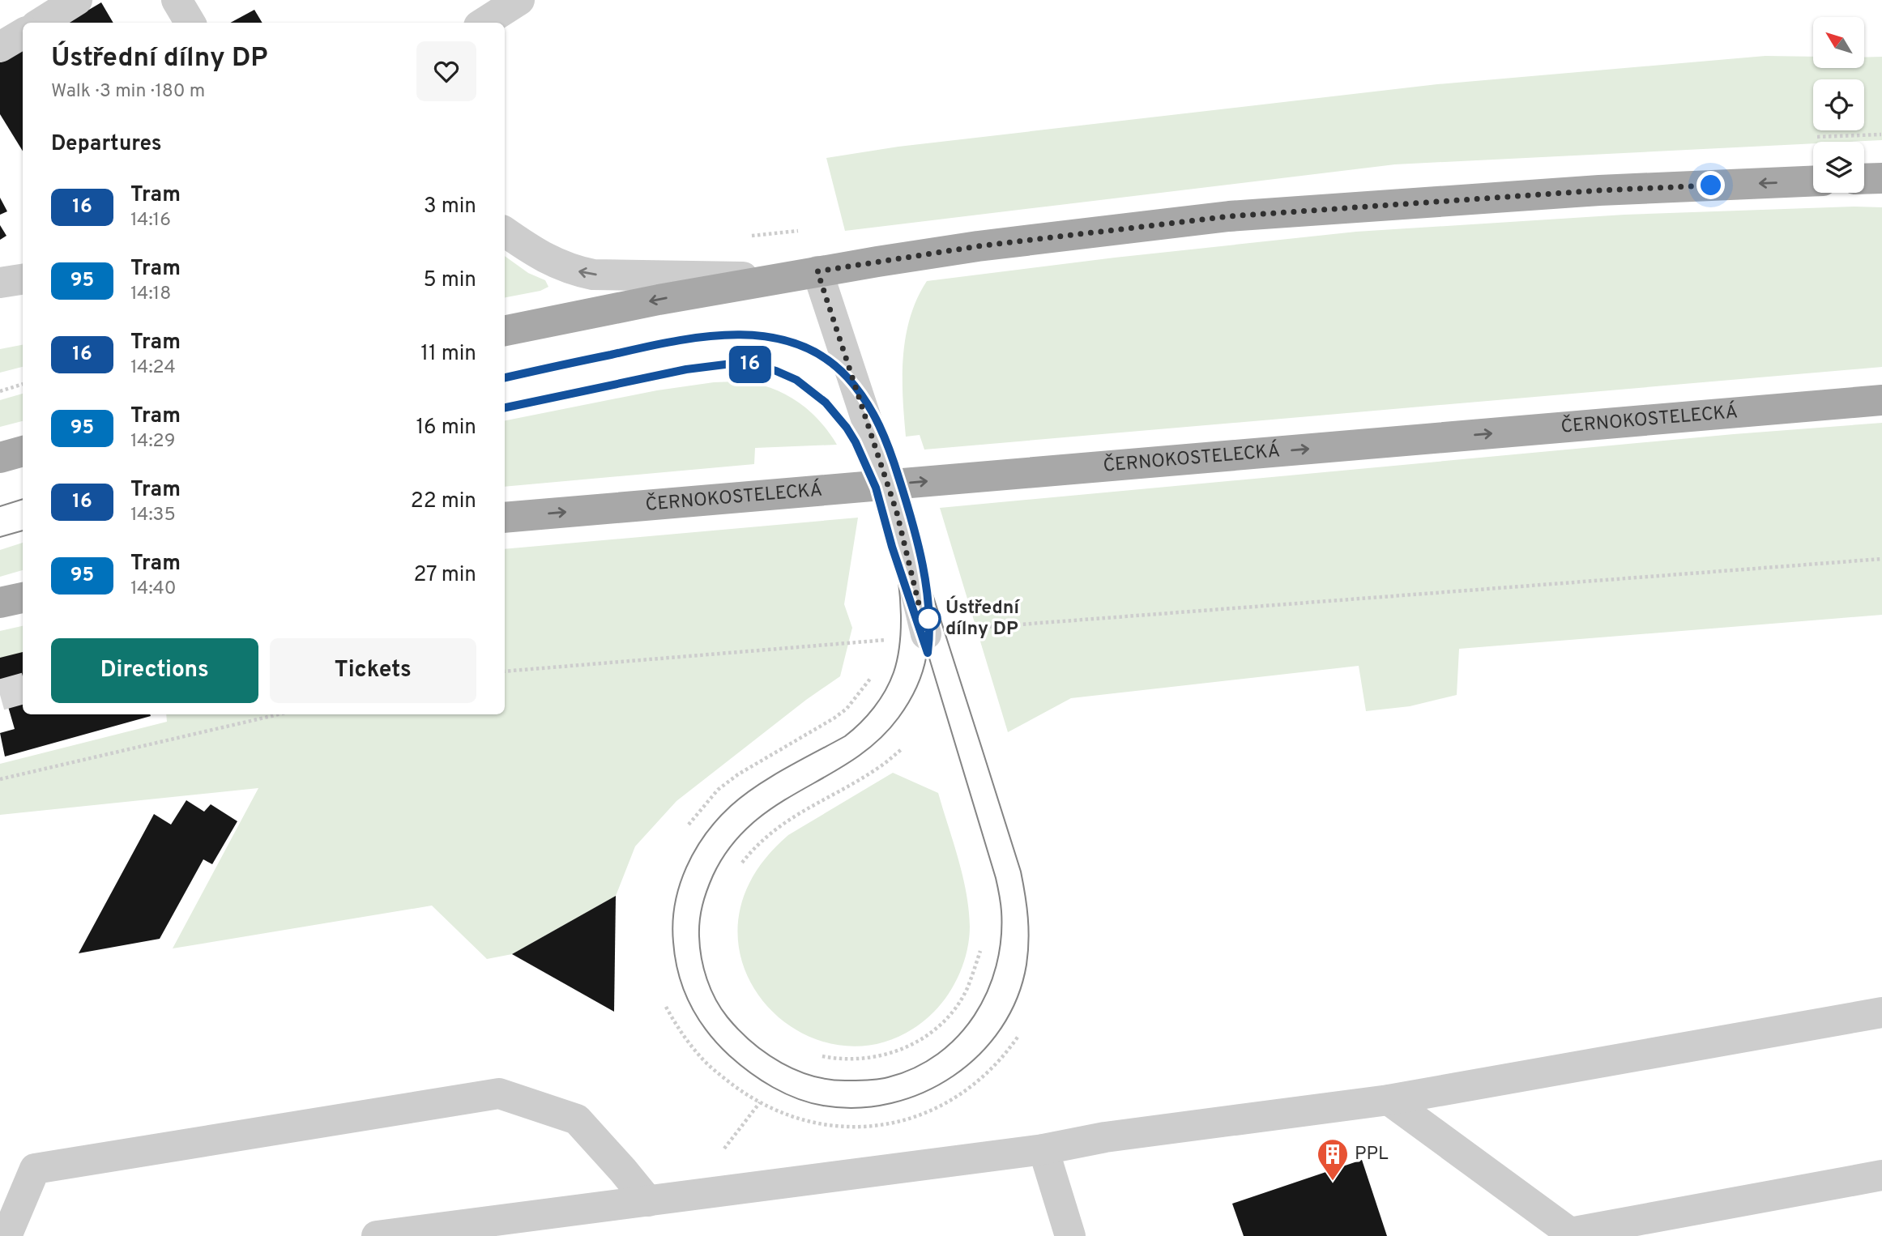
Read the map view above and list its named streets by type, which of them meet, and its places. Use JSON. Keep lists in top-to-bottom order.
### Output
{
  "streets": {
    "main road": ["ČERNOKOSTELECKÁ"]
  },
  "places": {
    "other": ["Ústřední dílny DP"],
    "building": ["PPL"]
  },
  "lines": ["tram line 16"],
  "north": "top left",
  "page": {
    "on_map": "16",
    "heading": [
      ["Ústřední dílny DP", "Walk · 3 min · 180 m"],
      "Departures"
    ],
    "list": [
      {
        "mark": "16",
        "name": "Tram",
        "note": "14:16",
        "value": "3 min"
      },
      {
        "mark": "95",
        "name": "Tram",
        "note": "14:18",
        "value": "5 min"
      },
      {
        "mark": "16",
        "name": "Tram",
        "note": "14:24",
        "value": "11 min"
      },
      {
        "mark": "95",
        "name": "Tram",
        "note": "14:29",
        "value": "16 min"
      },
      {
        "mark": "16",
        "name": "Tram",
        "note": "14:35",
        "value": "22 min"
      },
      {
        "mark": "95",
        "name": "Tram",
        "note": "14:40",
        "value": "27 min"
      }
    ],
    "buttons": ["Directions", "Tickets"]
  }
}
